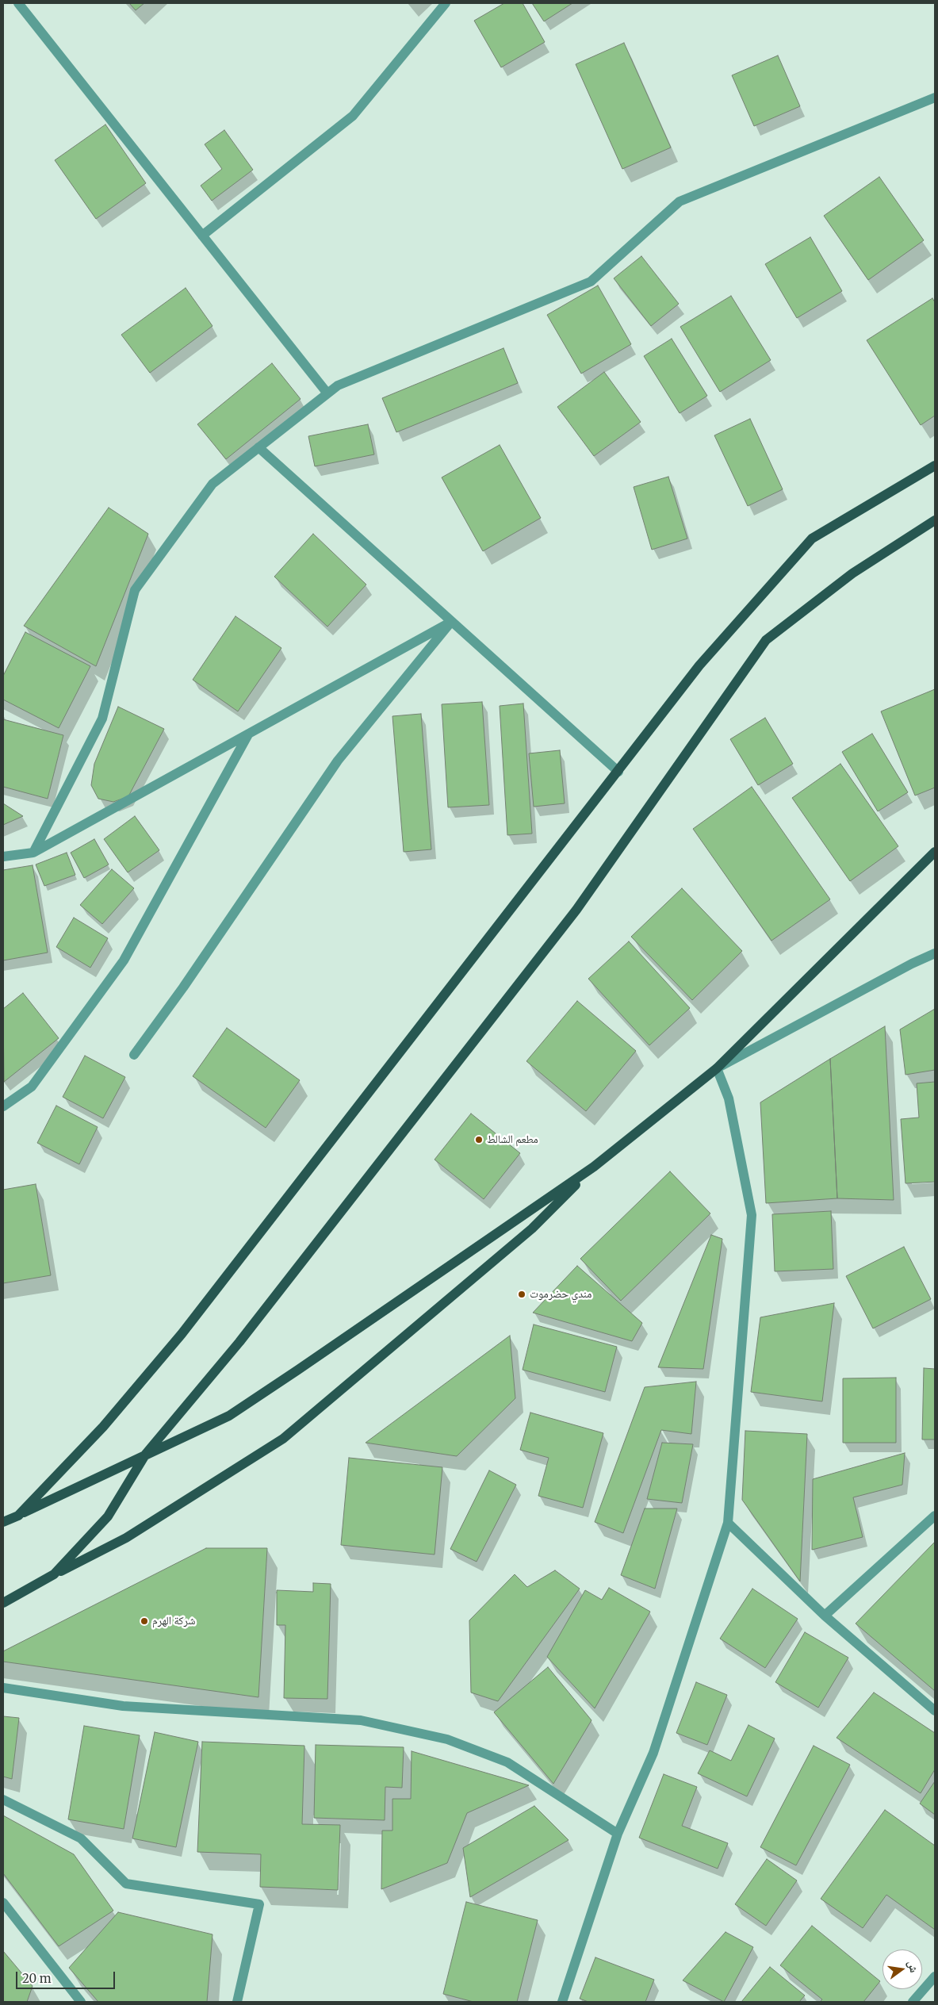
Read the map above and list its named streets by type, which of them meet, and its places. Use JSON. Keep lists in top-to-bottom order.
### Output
{
  "places": ["مطعم الشالط", "مندي حضرموت", "شركة الهرم"],
  "scale_bar": "20 m",
  "north": "right"
}
